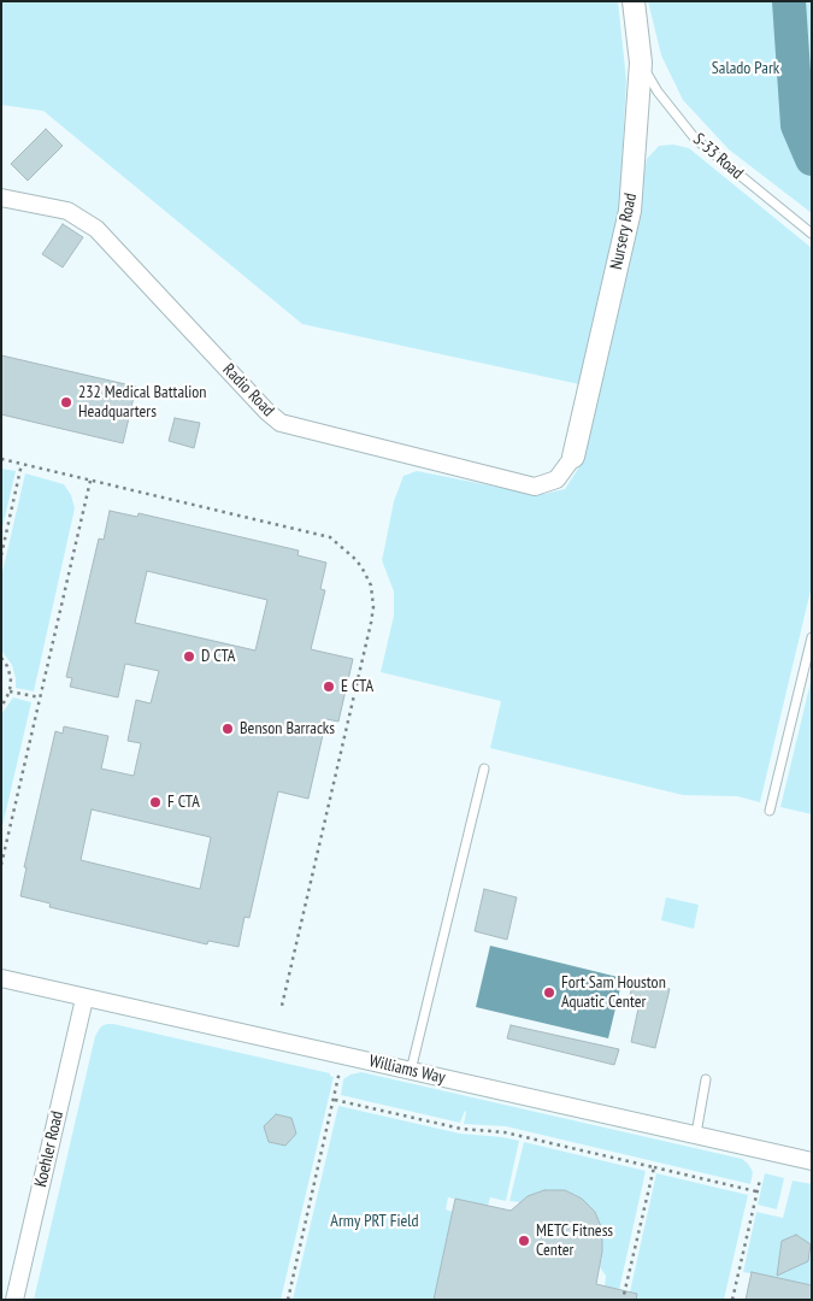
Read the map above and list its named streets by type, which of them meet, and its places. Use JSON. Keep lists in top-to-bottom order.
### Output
{
  "streets": {
    "street": [
      "Nursery Road",
      "Radio Road",
      "Williams Way",
      "Koehler Road"
    ],
    "lane": ["S-33 Road"]
  },
  "crossings": [
    ["S-33 Road", "Nursery Road"],
    ["Nursery Road", "Radio Road"],
    ["Williams Way", "Koehler Road"]
  ],
  "parks": ["Salado Park", "Army PRT Field"],
  "places": [
    "232 Medical Battalion Headquarters",
    "D CTA",
    "E CTA",
    "Benson Barracks",
    "F CTA",
    "Fort Sam Houston Aquatic Center",
    "METC Fitness Center"
  ]
}
